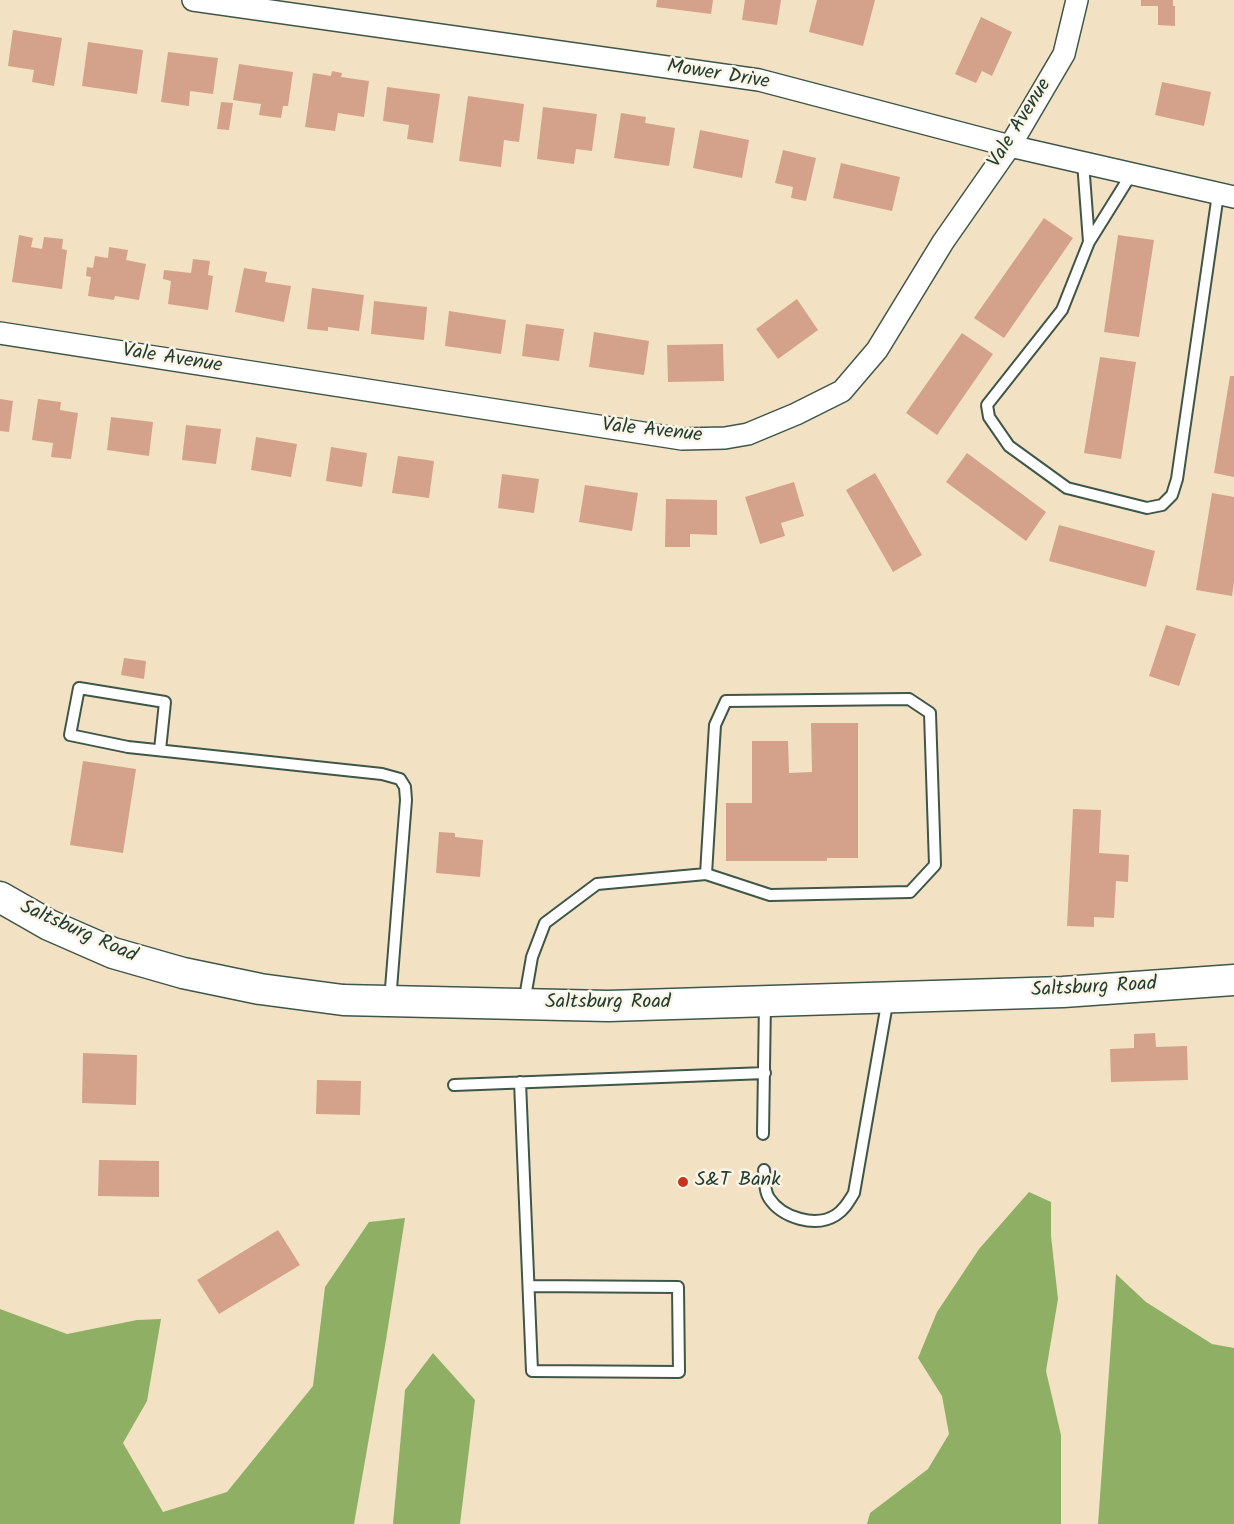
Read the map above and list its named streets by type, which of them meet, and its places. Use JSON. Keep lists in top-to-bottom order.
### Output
{
  "streets": {
    "main road": ["Saltsburg Road"],
    "street": ["Mower Drive", "Vale Avenue"]
  },
  "crossings": [
    ["Mower Drive", "Vale Avenue"]
  ],
  "places": ["S&T Bank"]
}
